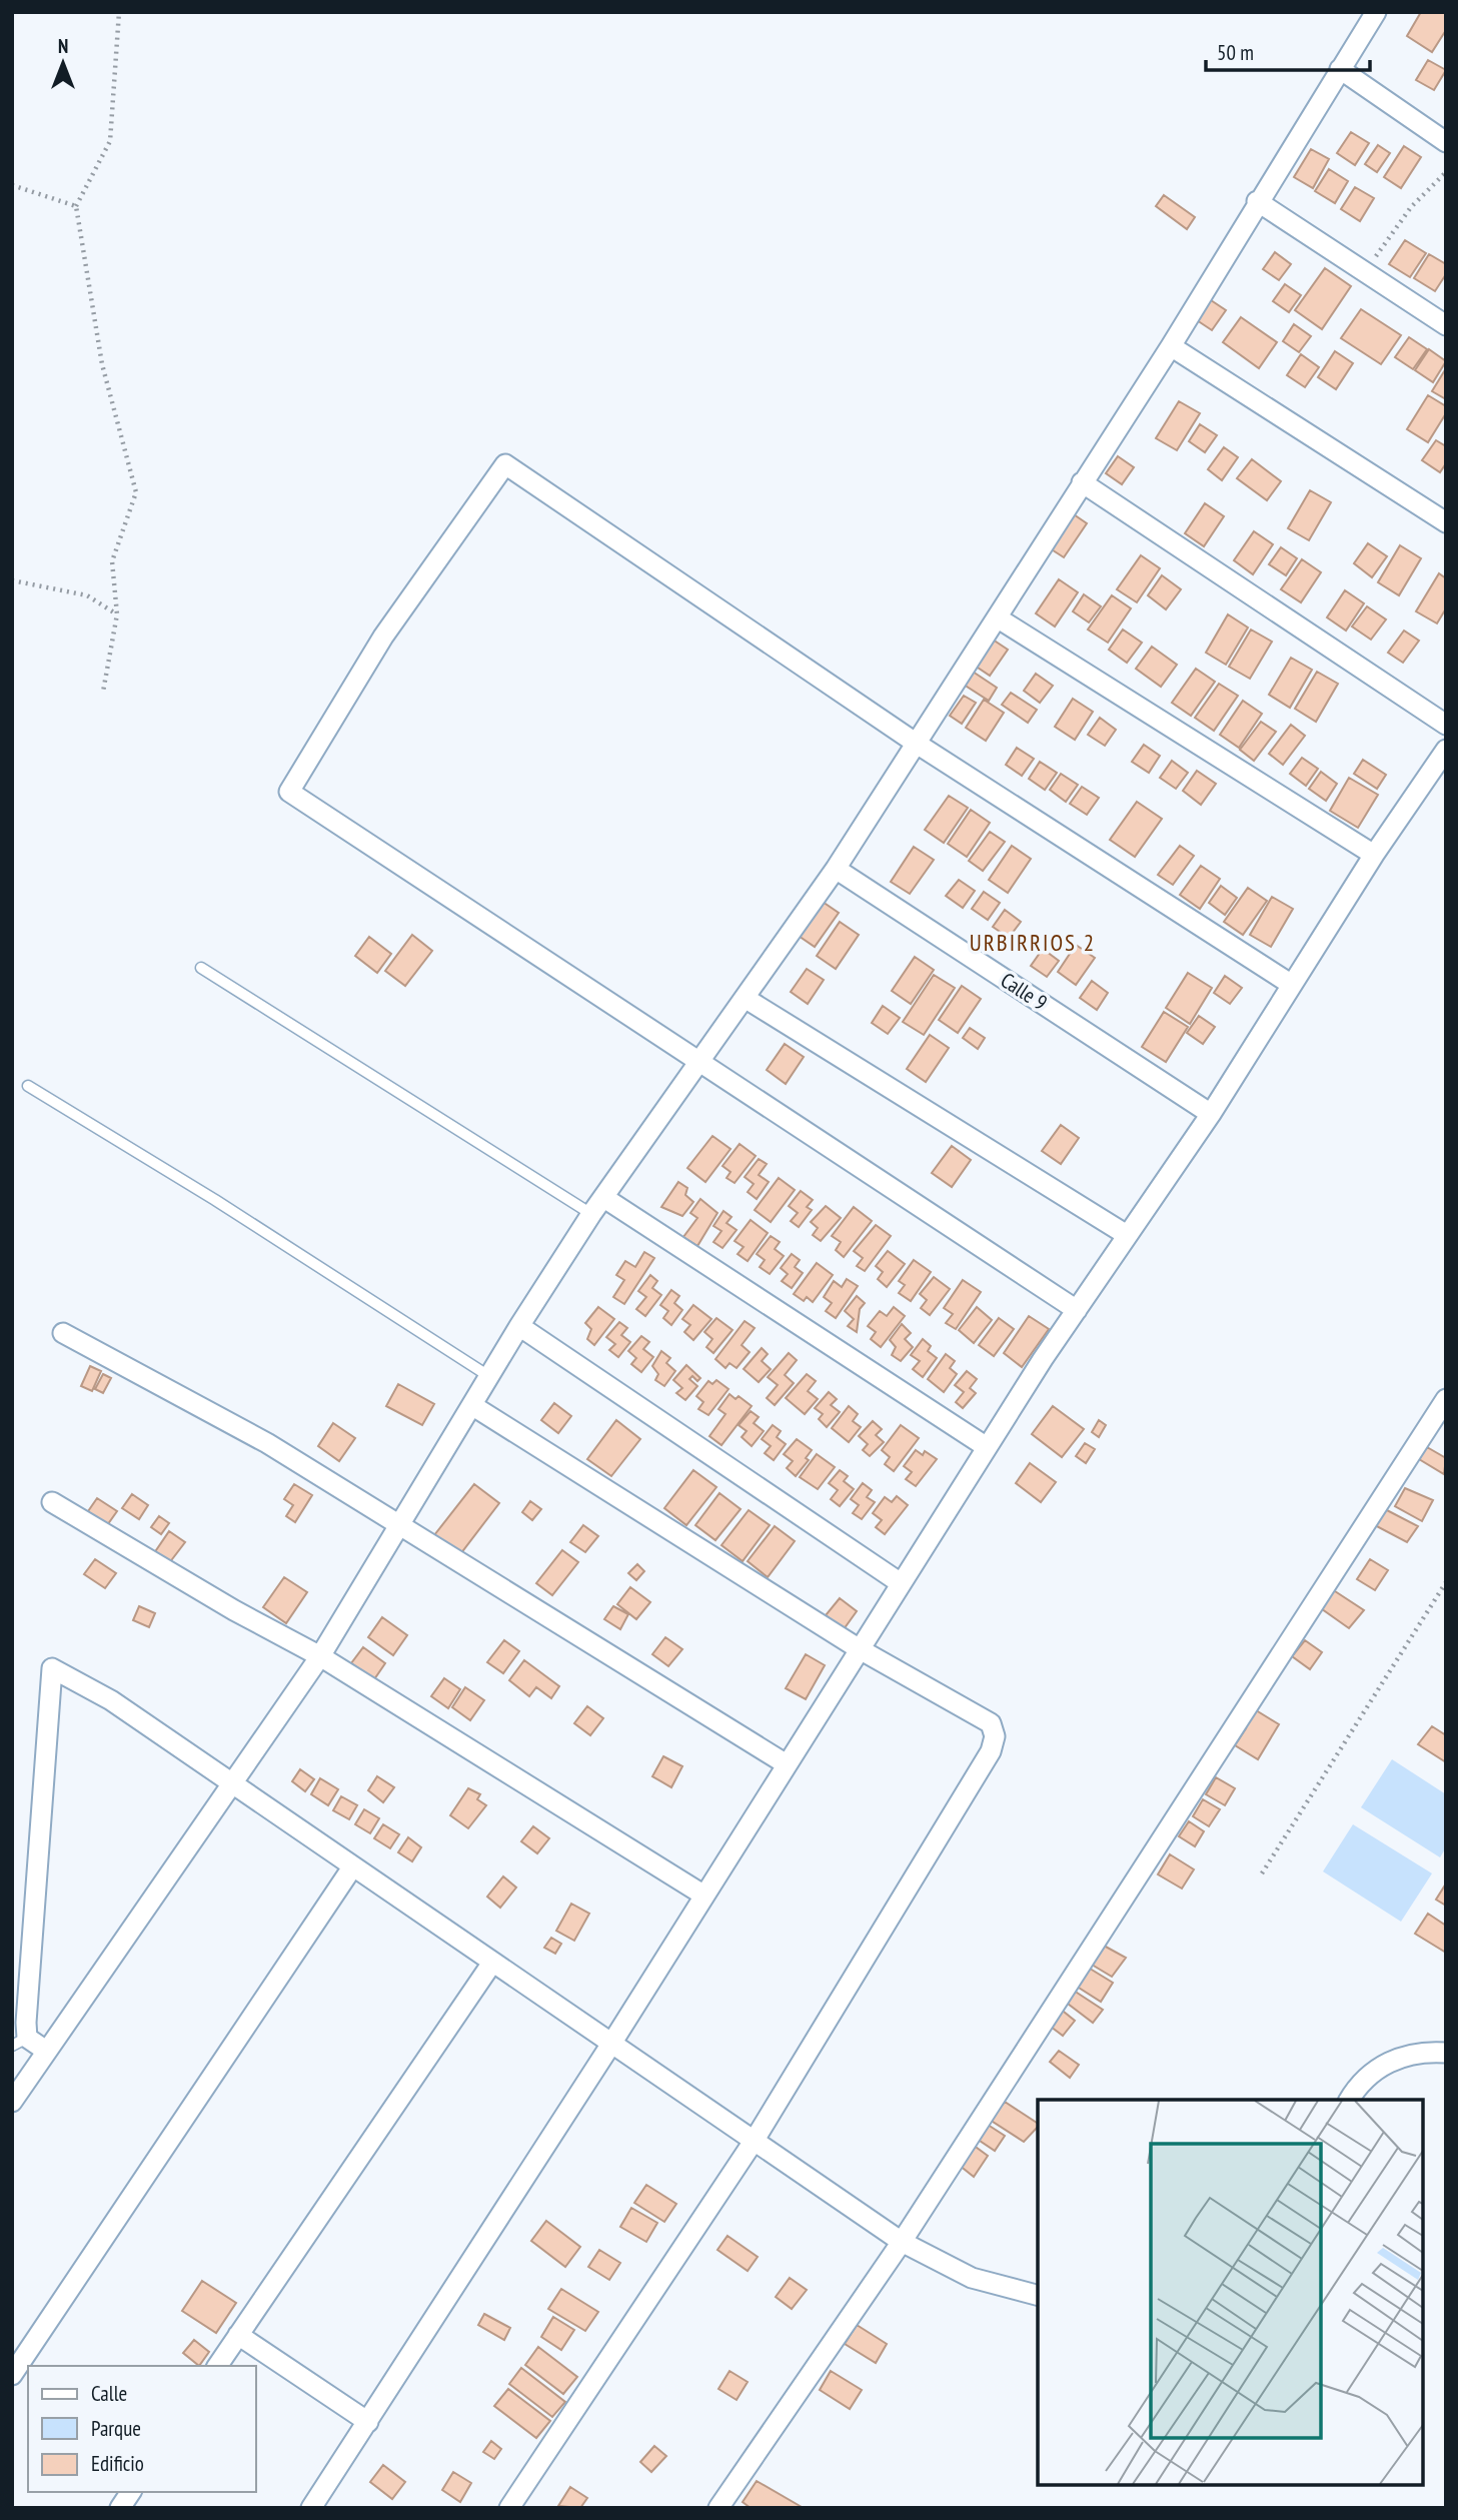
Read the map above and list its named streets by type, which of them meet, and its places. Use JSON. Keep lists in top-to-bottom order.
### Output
{
  "streets": {
    "street": ["Calle 9"]
  },
  "districts": ["URBIRRIOS 2"],
  "legend": ["Calle", "Parque", "Edificio"],
  "scale_bar": "50 m",
  "north": "top"
}
